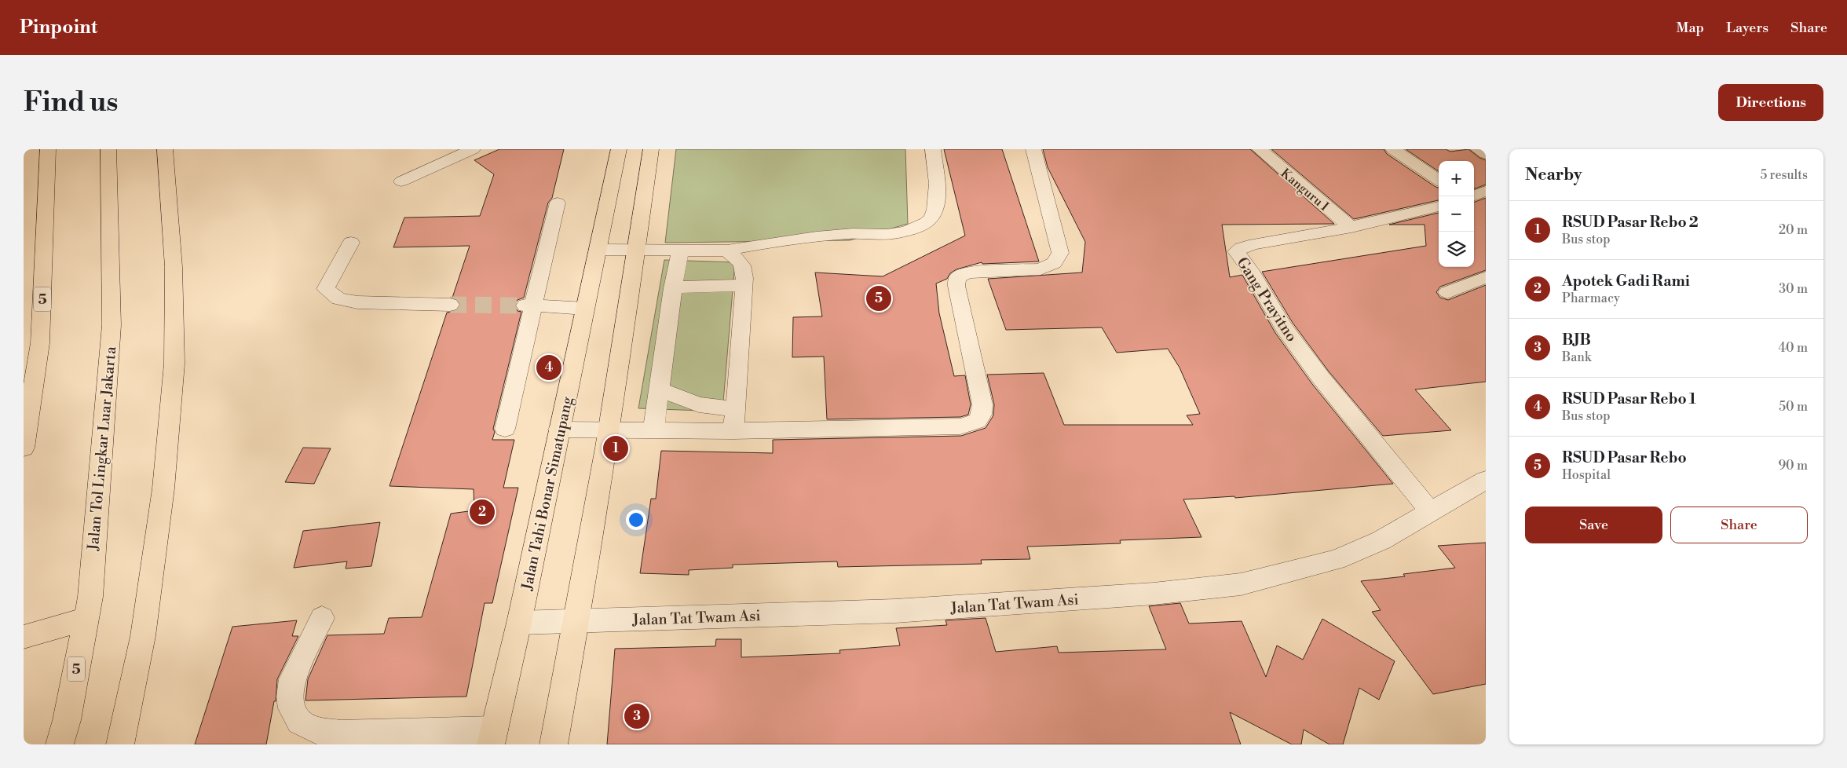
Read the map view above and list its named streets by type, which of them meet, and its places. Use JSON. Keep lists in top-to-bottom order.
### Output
{
  "streets": {
    "highway": ["5", "Jalan Tol Lingkar Luar Jakarta", "Jalan Tahi Bonar Simatupang"],
    "street": ["Kanguru I", "Gang Prayitno", "Jalan Tat Twam Asi"]
  },
  "crossings": [
    ["Kanguru I", "Gang Prayitno"],
    ["Gang Prayitno", "Jalan Tat Twam Asi"],
    ["Jalan Tahi Bonar Simatupang", "Jalan Tat Twam Asi"]
  ],
  "page": {
    "header": "Pinpoint",
    "nav": ["Map", "Layers", "Share"],
    "buttons": [
      "Directions",
      ["Save", "Share"]
    ],
    "title": "Find us",
    "heading": ["Nearby", "5 results"],
    "map_buttons": ["+", "−"],
    "list": [
      {
        "mark": "1",
        "name": "RSUD Pasar Rebo 2",
        "note": "Bus stop",
        "value": "20 m"
      },
      {
        "mark": "2",
        "name": "Apotek Gadi Rami",
        "note": "Pharmacy",
        "value": "30 m"
      },
      {
        "mark": "3",
        "name": "BJB",
        "note": "Bank",
        "value": "40 m"
      },
      {
        "mark": "4",
        "name": "RSUD Pasar Rebo 1",
        "note": "Bus stop",
        "value": "50 m"
      },
      {
        "mark": "5",
        "name": "RSUD Pasar Rebo",
        "note": "Hospital",
        "value": "90 m"
      }
    ],
    "pins": [
      "5",
      "4",
      "1",
      "2",
      "3"
    ]
  }
}
